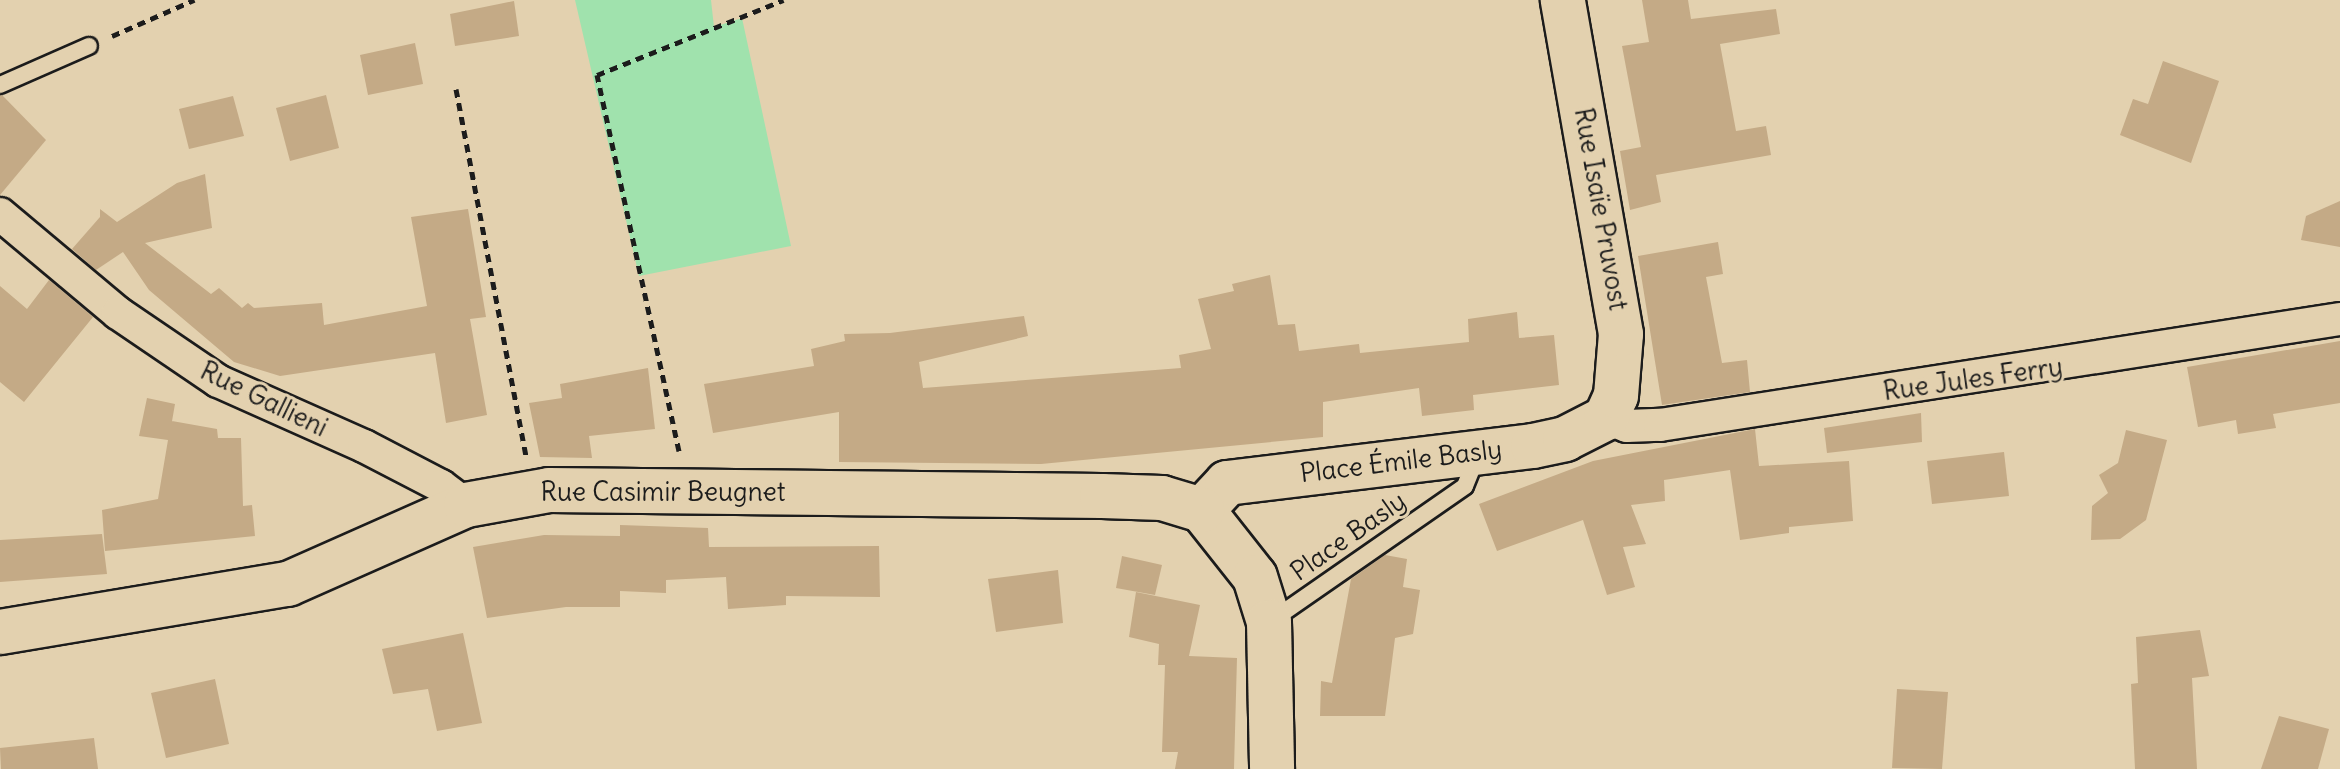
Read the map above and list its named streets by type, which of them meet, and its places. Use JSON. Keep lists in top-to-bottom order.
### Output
{
  "streets": {
    "street": [
      "Rue Isaïe Pruvost",
      "Rue Jules Ferry",
      "Rue Gallieni",
      "Place Émile Basly",
      "Rue Casimir Beugnet"
    ],
    "lane": ["Place Basly"]
  },
  "crossings": [
    ["Rue Isaïe Pruvost", "Rue Jules Ferry"],
    ["Rue Isaïe Pruvost", "Place Émile Basly"],
    ["Rue Jules Ferry", "Place Émile Basly"],
    ["Rue Gallieni", "Rue Casimir Beugnet"],
    ["Place Émile Basly", "Rue Casimir Beugnet"],
    ["Place Émile Basly", "Place Basly"]
  ]
}
